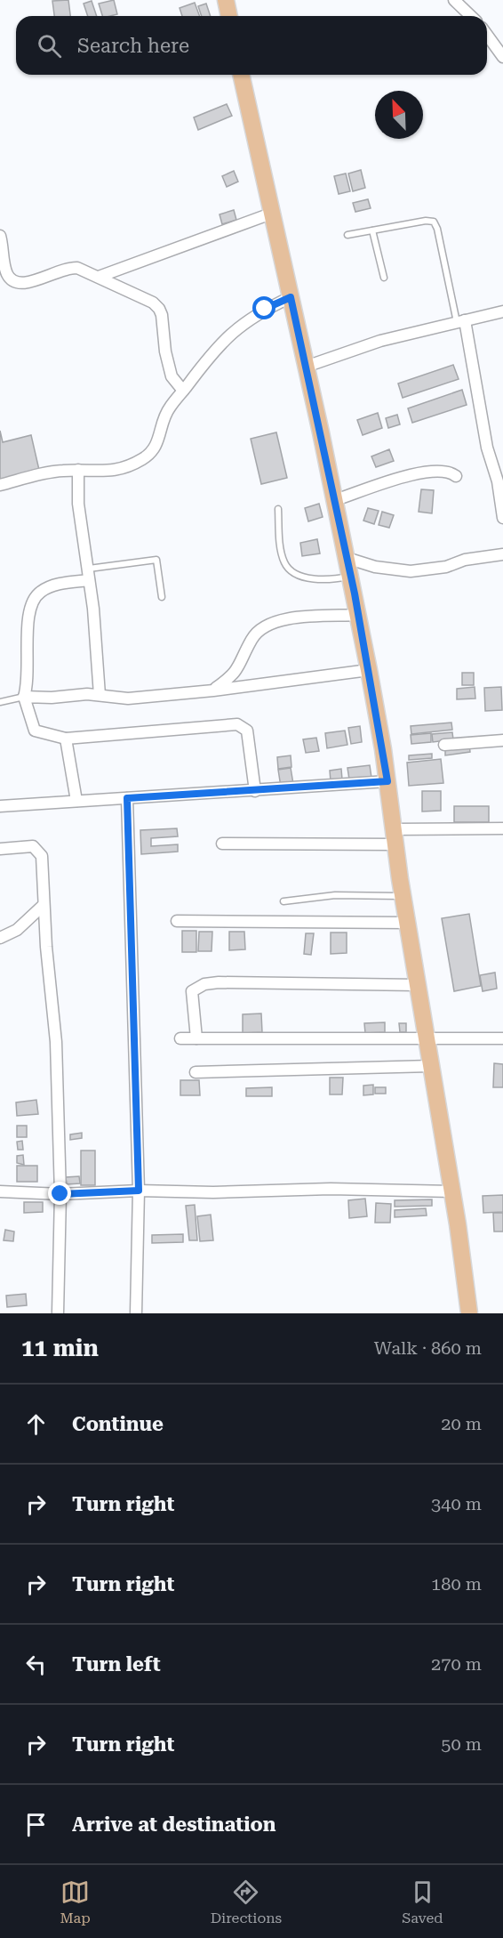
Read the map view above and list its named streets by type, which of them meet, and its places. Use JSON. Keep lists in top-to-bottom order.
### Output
{
  "north": "top left",
  "page": {
    "search": "Search here",
    "heading": ["11 min", "Walk · 860 m"],
    "list": [
      ["Continue", "20 m"],
      ["Turn right", "340 m"],
      ["Turn right", "180 m"],
      ["Turn left", "270 m"],
      ["Turn right", "50 m"],
      "Arrive at destination"
    ],
    "nav": ["Map", "Directions", "Saved"]
  }
}
